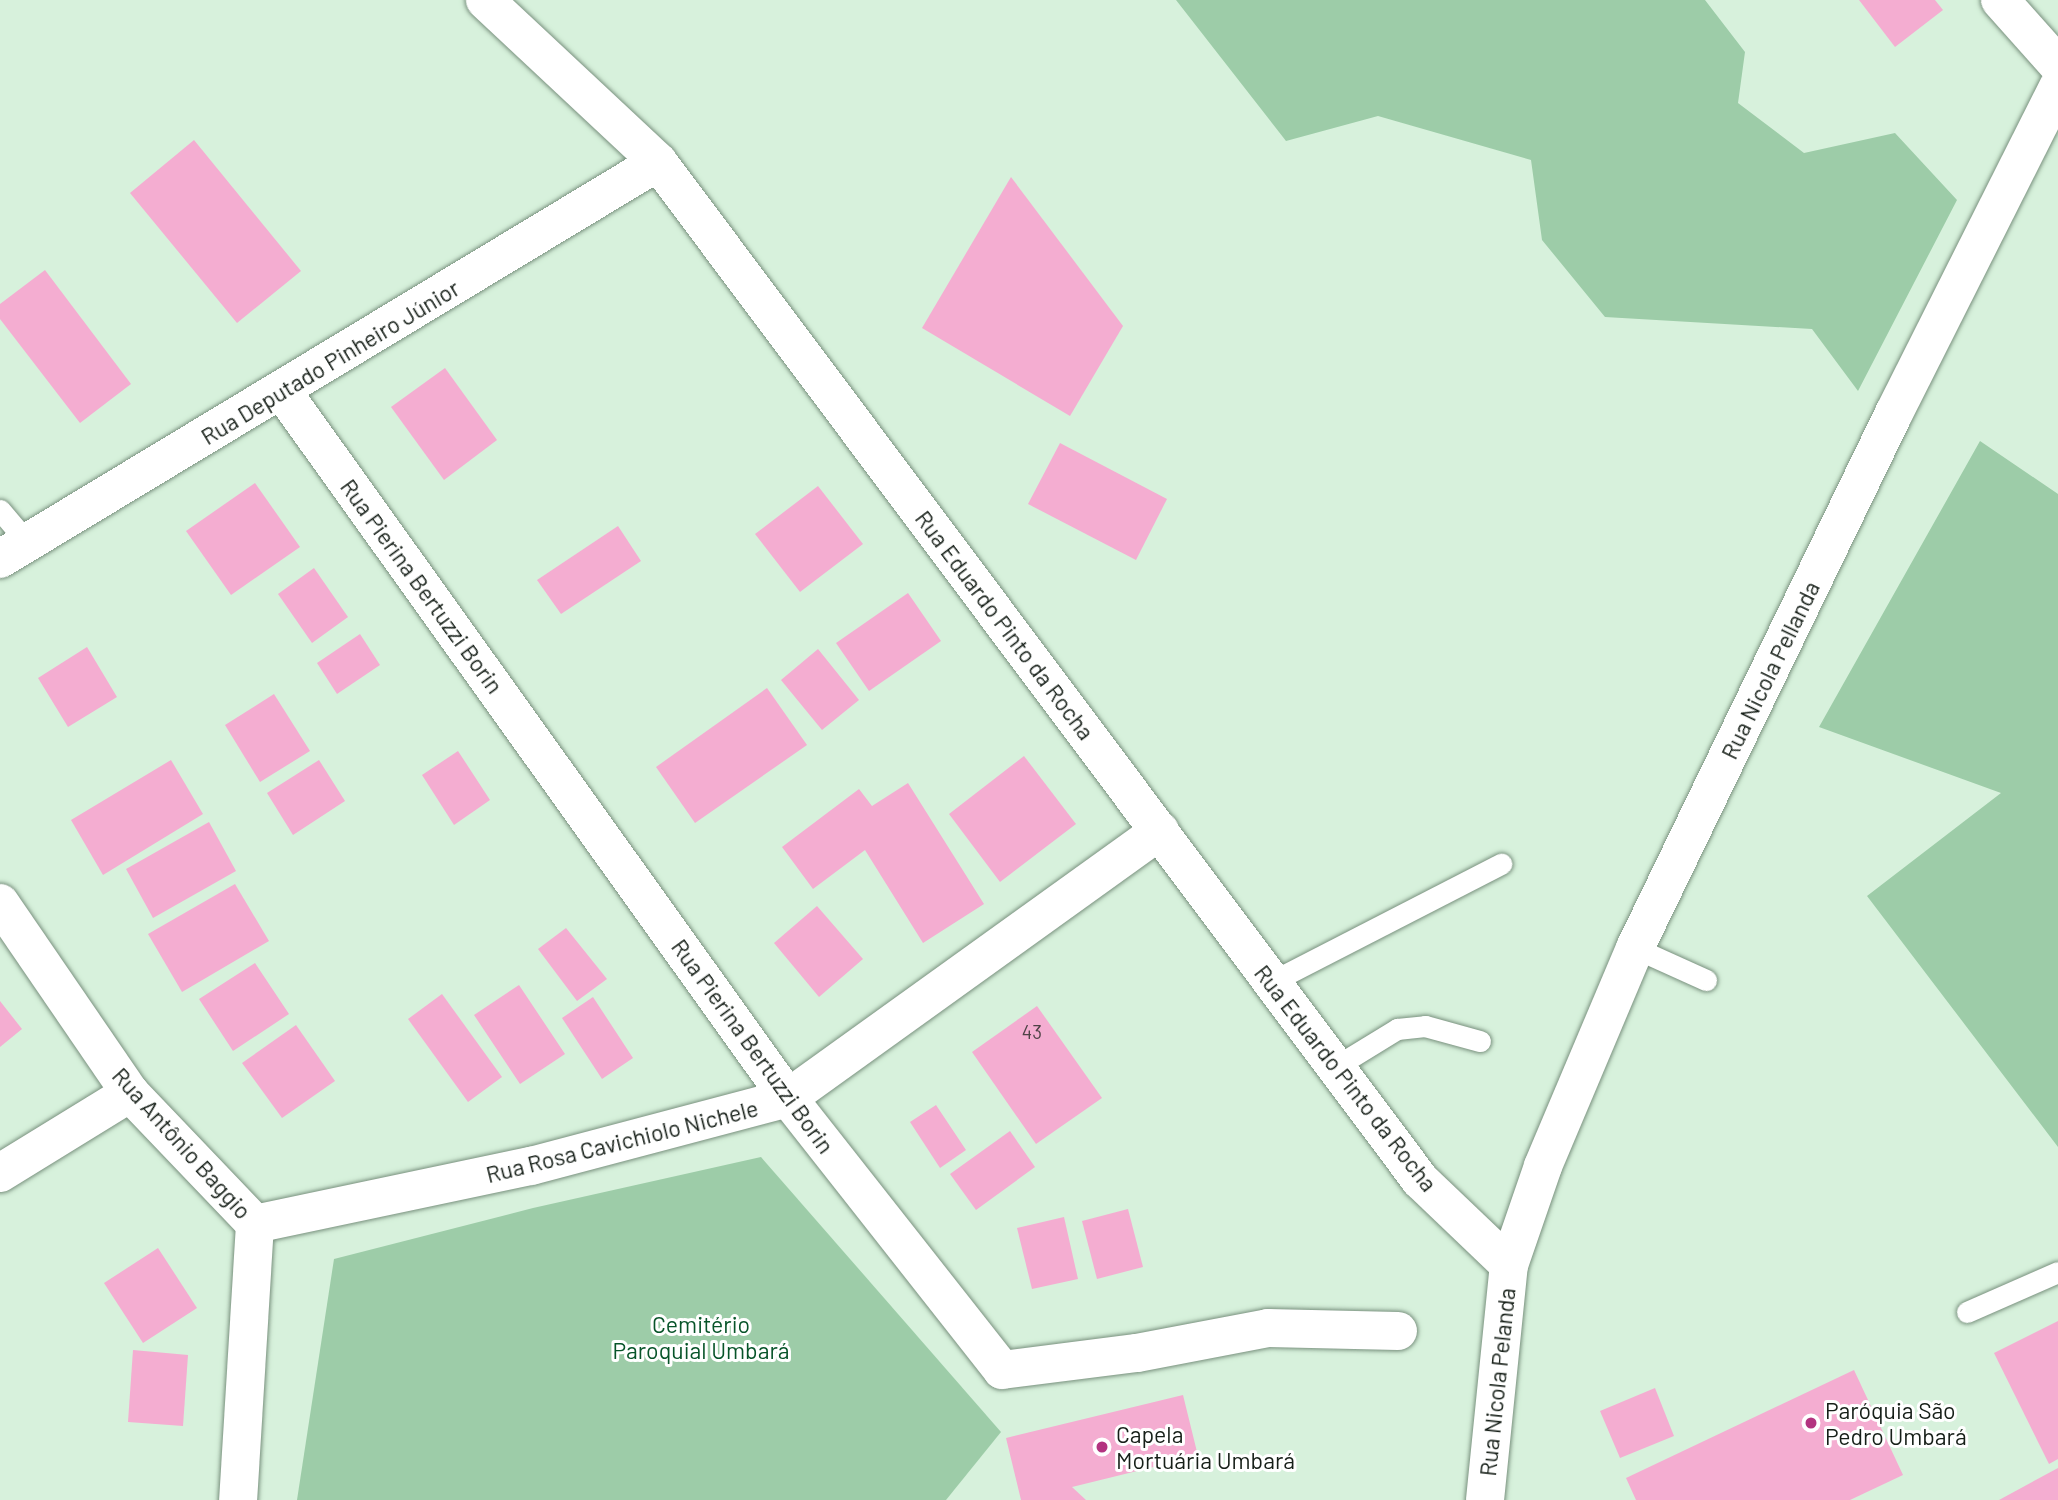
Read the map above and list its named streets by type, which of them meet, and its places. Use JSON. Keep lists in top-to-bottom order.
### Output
{
  "streets": {
    "street": [
      "Rua Deputado Pinheiro Júnior",
      "Rua Pierina Bertuzzi Borin",
      "Rua Eduardo Pinto da Rocha",
      "Rua Nicola Pellanda",
      "Rua Rosa Cavichiolo Nichele",
      "Rua Antônio Baggio",
      "Rua Nicola Pelanda"
    ]
  },
  "crossings": [
    ["Rua Deputado Pinheiro Júnior", "Rua Pierina Bertuzzi Borin"],
    ["Rua Deputado Pinheiro Júnior", "Rua Eduardo Pinto da Rocha"],
    ["Rua Pierina Bertuzzi Borin", "Rua Rosa Cavichiolo Nichele"],
    ["Rua Eduardo Pinto da Rocha", "Rua Nicola Pellanda"],
    ["Rua Eduardo Pinto da Rocha", "Rua Rosa Cavichiolo Nichele"],
    ["Rua Eduardo Pinto da Rocha", "Rua Nicola Pelanda"],
    ["Rua Nicola Pellanda", "Rua Nicola Pelanda"],
    ["Rua Rosa Cavichiolo Nichele", "Rua Antônio Baggio"]
  ],
  "parks": ["Cemitério Paroquial Umbará"],
  "places": ["Paróquia São Pedro Umbará", "Capela Mortuária Umbará"],
  "house_numbers": ["43"]
}
